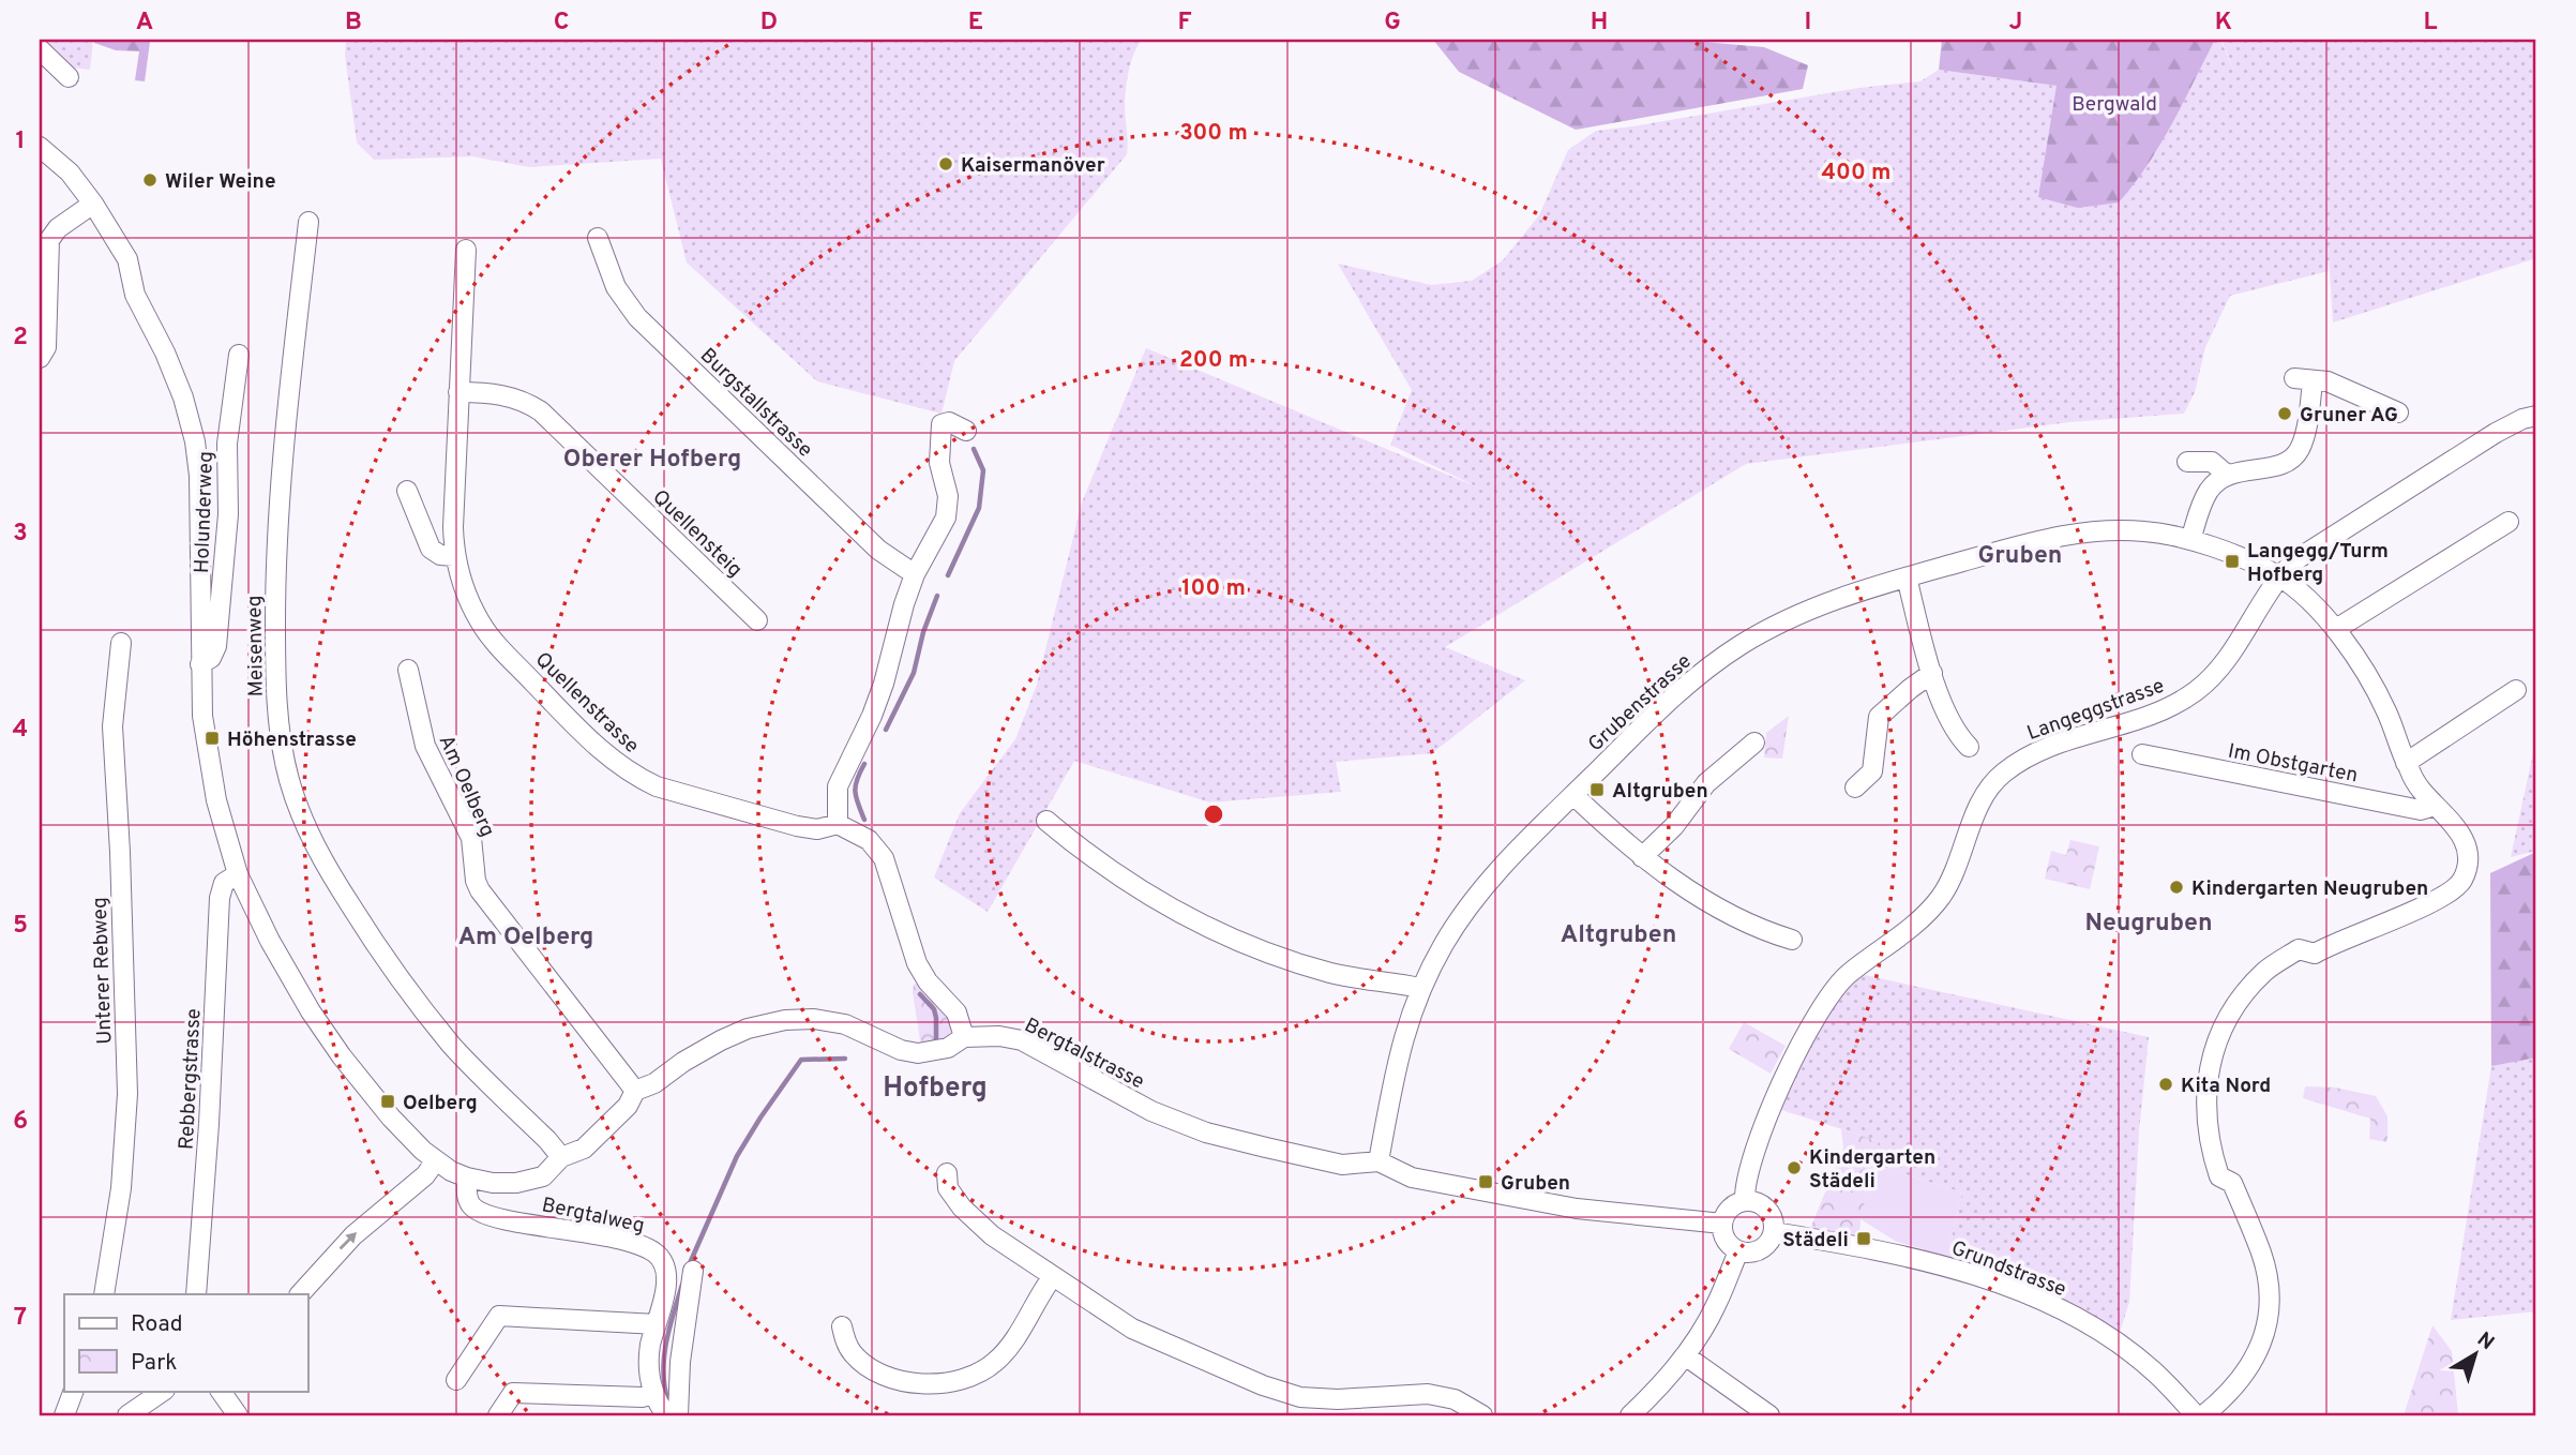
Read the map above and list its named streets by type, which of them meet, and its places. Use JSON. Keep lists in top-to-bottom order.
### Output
{
  "streets": {
    "street": [
      "Burgstallstrasse",
      "Holunderweg",
      "Quellensteig",
      "Meisenweg",
      "Quellenstrasse",
      "Grubenstrasse",
      "Langeggstrasse",
      "Im Obstgarten",
      "Am Oelberg",
      "Unterer Rebweg",
      "Bergtalstrasse",
      "Rebbergstrasse",
      "Bergtalweg",
      "Grundstrasse"
    ]
  },
  "crossings": [
    ["Quellensteig", "Quellenstrasse"],
    ["Meisenweg", "Bergtalstrasse"],
    ["Grubenstrasse", "Langeggstrasse"],
    ["Grubenstrasse", "Im Obstgarten"],
    ["Grubenstrasse", "Bergtalstrasse"],
    ["Langeggstrasse", "Bergtalstrasse"],
    ["Langeggstrasse", "Grundstrasse"],
    ["Am Oelberg", "Bergtalstrasse"],
    ["Bergtalstrasse", "Bergtalweg"],
    ["Bergtalstrasse", "Grundstrasse"]
  ],
  "districts": [
    "Oberer Hofberg",
    "Gruben",
    "Neugruben",
    "Altgruben",
    "Am Oelberg",
    "Hofberg"
  ],
  "parks": ["Bergwald"],
  "places": {
    "other": [
      "Kaisermanöver",
      "Wiler Weine",
      "Gruner AG",
      "Kindergarten Neugruben",
      "Kita Nord",
      "Kindergarten Städeli"
    ],
    "transit": [
      "Langegg/Turm Hofberg",
      "Höhenstrasse",
      "Altgruben",
      "Oelberg",
      "Gruben",
      "Städeli"
    ]
  },
  "legend": ["Road", "Park"],
  "north": "top right",
  "grid": {
    "columns": [
      "A",
      "B",
      "C",
      "D",
      "E",
      "F",
      "G",
      "H",
      "I",
      "J",
      "K",
      "L"
    ],
    "rows": [
      "1",
      "2",
      "3",
      "4",
      "5",
      "6",
      "7"
    ]
  },
  "rings": [
    "300 m",
    "400 m",
    "200 m",
    "100 m"
  ]
}
